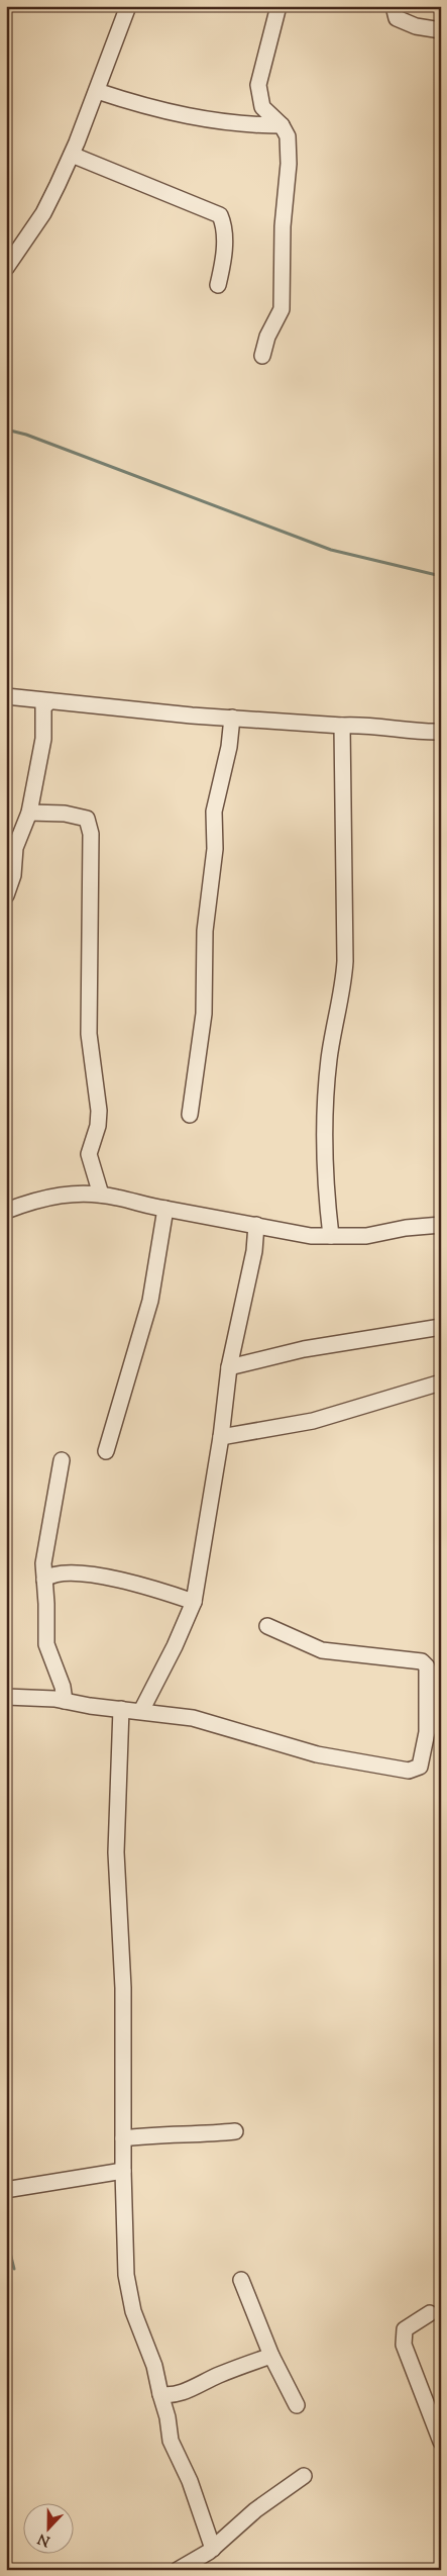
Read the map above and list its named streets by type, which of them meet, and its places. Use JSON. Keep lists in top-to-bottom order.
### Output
{
  "north": "bottom"
}
